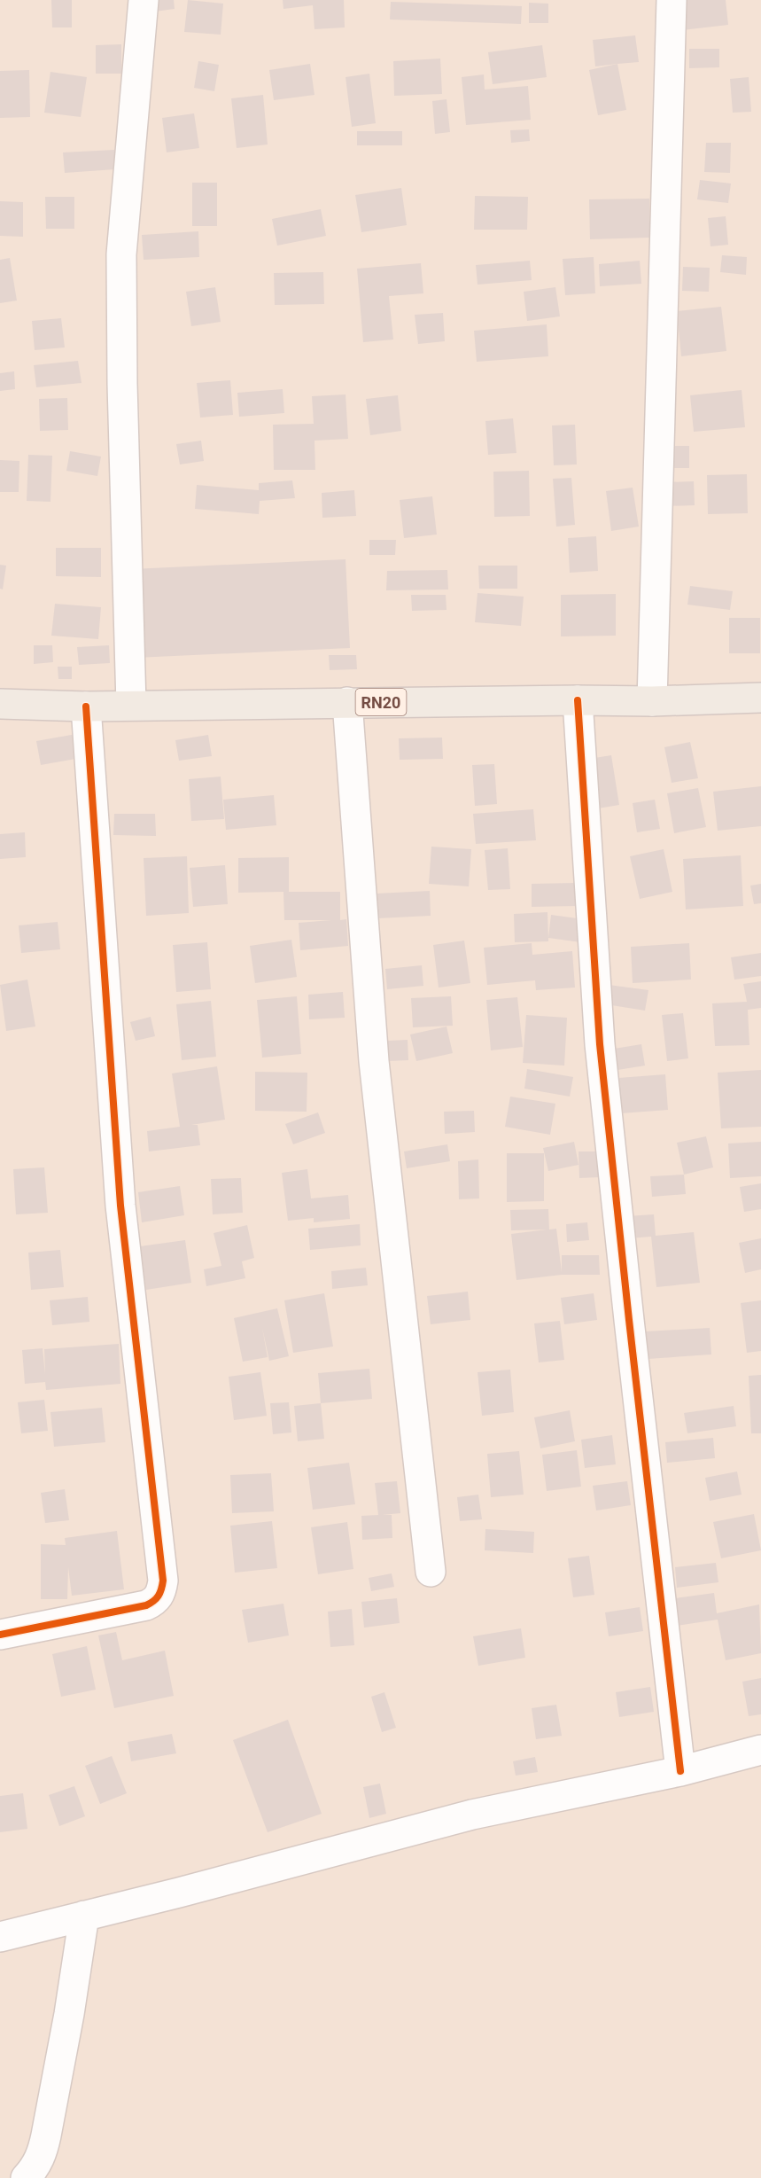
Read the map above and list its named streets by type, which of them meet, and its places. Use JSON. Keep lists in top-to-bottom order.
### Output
{
  "streets": {
    "main road": ["RN20"]
  }
}
